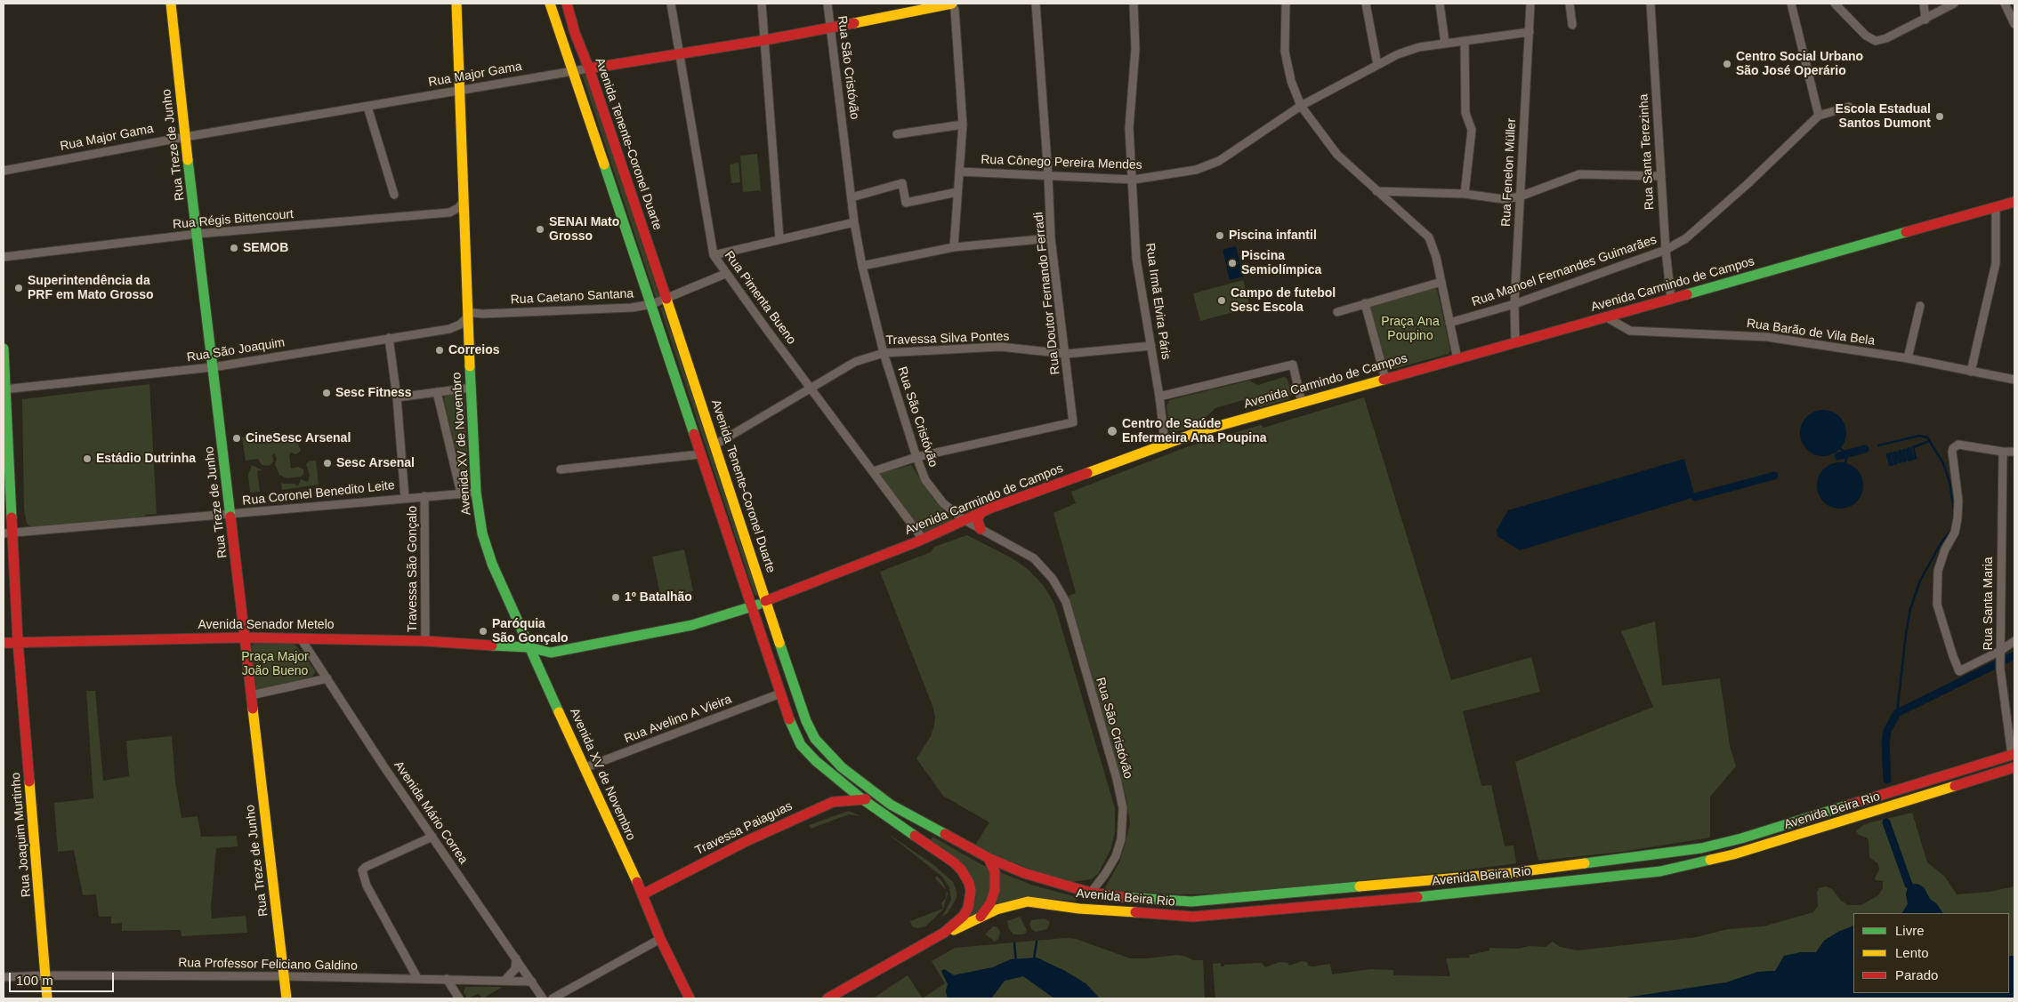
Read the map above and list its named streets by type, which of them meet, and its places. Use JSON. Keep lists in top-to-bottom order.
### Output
{
  "streets": {
    "main road": [
      "Rua Major Gama",
      "Avenida Tenente-Coronel Duarte",
      "Rua Treze de Junho",
      "Avenida Carmindo de Campos",
      "Avenida XV de Novembro",
      "Avenida Senador Metelo",
      "Avenida Beira Rio",
      "Travessa Paiaguas",
      "Rua Joaquim Murtinho"
    ],
    "street": [
      "Rua São Cristóvão",
      "Rua Santa Terezinha",
      "Rua Cônego Pereira Mendes",
      "Rua Fenelon Müller",
      "Rua Régis Bittencourt",
      "Rua Manoel Fernandes Guimarães",
      "Rua Doutor Fernando Ferradi",
      "Rua Caetano Santana",
      "Rua Pimenta Bueno",
      "Rua Irmã Elvira Páris",
      "Rua Barão de Vila Bela",
      "Travessa Silva Pontes",
      "Rua São Joaquim",
      "Rua Coronel Benedito Leite",
      "Travessa São Gonçalo",
      "Rua Santa Maria",
      "Rua Avelino A Vieira",
      "Avenida Mário Correa",
      "Rua Professor Feliciano Galdino"
    ]
  },
  "crossings": [
    ["Rua São Cristóvão", "Rua Major Gama"],
    ["Rua São Cristóvão", "Avenida Carmindo de Campos"],
    ["Rua São Cristóvão", "Rua Doutor Fernando Ferradi"],
    ["Rua São Cristóvão", "Travessa Silva Pontes"],
    ["Rua São Cristóvão", "Avenida Beira Rio"],
    ["Rua Major Gama", "Avenida Tenente-Coronel Duarte"],
    ["Rua Major Gama", "Rua Treze de Junho"],
    ["Rua Major Gama", "Rua Pimenta Bueno"],
    ["Rua Major Gama", "Avenida XV de Novembro"],
    ["Avenida Tenente-Coronel Duarte", "Avenida Carmindo de Campos"],
    ["Avenida Tenente-Coronel Duarte", "Rua Caetano Santana"],
    ["Avenida Tenente-Coronel Duarte", "Travessa Silva Pontes"],
    ["Avenida Tenente-Coronel Duarte", "Avenida Beira Rio"],
    ["Rua Treze de Junho", "Rua Régis Bittencourt"],
    ["Rua Treze de Junho", "Rua São Joaquim"],
    ["Rua Treze de Junho", "Rua Coronel Benedito Leite"],
    ["Rua Treze de Junho", "Avenida Senador Metelo"],
    ["Rua Treze de Junho", "Rua Professor Feliciano Galdino"],
    ["Rua Santa Terezinha", "Rua Manoel Fernandes Guimarães"],
    ["Rua Santa Terezinha", "Avenida Carmindo de Campos"],
    ["Rua Cônego Pereira Mendes", "Rua Fenelon Müller"],
    ["Rua Cônego Pereira Mendes", "Rua Doutor Fernando Ferradi"],
    ["Rua Cônego Pereira Mendes", "Rua Irmã Elvira Páris"],
    ["Rua Fenelon Müller", "Rua Manoel Fernandes Guimarães"],
    ["Rua Fenelon Müller", "Avenida Carmindo de Campos"],
    ["Rua Régis Bittencourt", "Avenida XV de Novembro"],
    ["Avenida Carmindo de Campos", "Rua Pimenta Bueno"],
    ["Avenida Carmindo de Campos", "Rua Irmã Elvira Páris"],
    ["Avenida Carmindo de Campos", "Rua Barão de Vila Bela"],
    ["Avenida Carmindo de Campos", "Avenida XV de Novembro"],
    ["Avenida Carmindo de Campos", "Avenida Senador Metelo"],
    ["Rua Doutor Fernando Ferradi", "Travessa Silva Pontes"],
    ["Rua Caetano Santana", "Rua Pimenta Bueno"],
    ["Rua Caetano Santana", "Rua São Joaquim"],
    ["Rua Caetano Santana", "Avenida XV de Novembro"],
    ["Rua Pimenta Bueno", "Travessa Silva Pontes"],
    ["Rua Irmã Elvira Páris", "Travessa Silva Pontes"],
    ["Rua São Joaquim", "Avenida XV de Novembro"],
    ["Rua São Joaquim", "Rua Joaquim Murtinho"],
    ["Avenida XV de Novembro", "Rua Coronel Benedito Leite"],
    ["Avenida XV de Novembro", "Avenida Senador Metelo"],
    ["Avenida XV de Novembro", "Rua Avelino A Vieira"],
    ["Avenida XV de Novembro", "Travessa Paiaguas"],
    ["Rua Coronel Benedito Leite", "Travessa São Gonçalo"],
    ["Rua Coronel Benedito Leite", "Rua Joaquim Murtinho"],
    ["Travessa São Gonçalo", "Avenida Senador Metelo"],
    ["Rua Santa Maria", "Avenida Beira Rio"],
    ["Avenida Senador Metelo", "Avenida Mário Correa"],
    ["Avenida Senador Metelo", "Rua Joaquim Murtinho"],
    ["Avenida Mário Correa", "Rua Professor Feliciano Galdino"],
    ["Rua Joaquim Murtinho", "Rua Professor Feliciano Galdino"]
  ],
  "parks": ["Praça Ana Poupino", "Praça Major João Bueno"],
  "places": [
    "Centro Social Urbano São José Operário",
    "Escola Estadual Santos Dumont",
    "SENAI Mato Grosso",
    "Piscina infantil",
    "SEMOB",
    "Piscina Semiolímpica",
    "Superintendência da PRF em Mato Grosso",
    "Campo de futebol Sesc Escola",
    "Correios",
    "Sesc Fitness",
    "Centro de Saúde Enfermeira Ana Poupina",
    "CineSesc Arsenal",
    "Estádio Dutrinha",
    "Sesc Arsenal",
    "1º Batalhão",
    "Paróquia São Gonçalo"
  ],
  "legend": ["Livre", "Lento", "Parado"],
  "scale_bar": "100 m"
}
